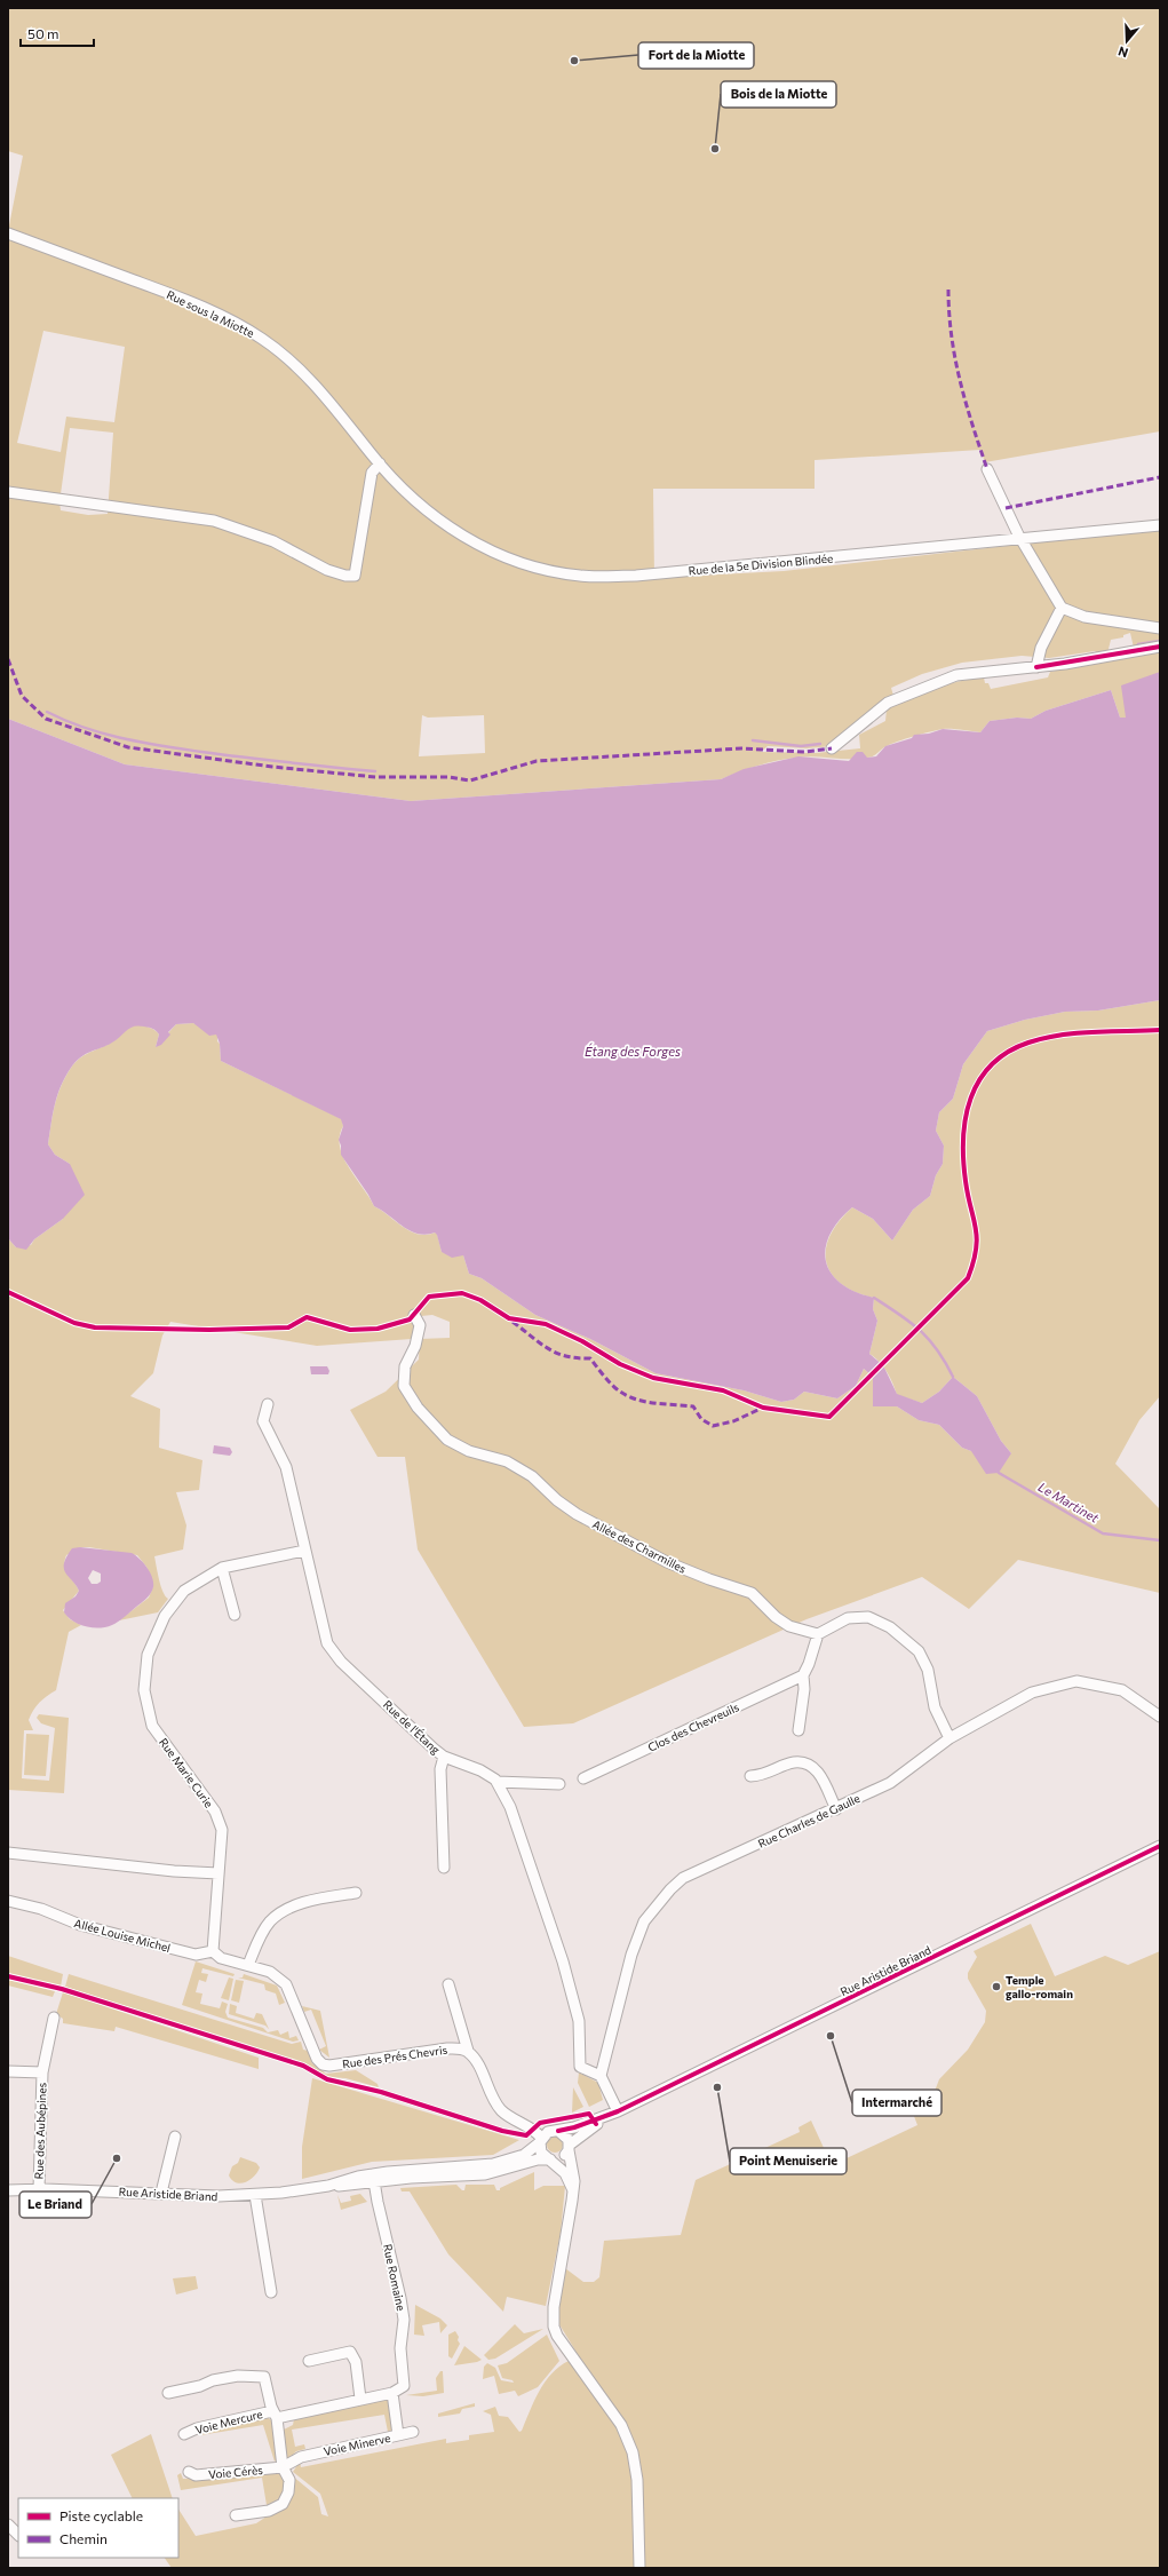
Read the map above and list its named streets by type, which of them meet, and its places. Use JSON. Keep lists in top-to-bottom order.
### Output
{
  "streets": {
    "street": [
      "Rue sous la Miotte",
      "Rue de la 5e Division Blindée",
      "Allée des Charmilles",
      "Rue de l'Étang",
      "Clos des Chevreuils",
      "Rue Marie Curie",
      "Rue Charles de Gaulle",
      "Allée Louise Michel",
      "Rue Aristide Briand",
      "Rue des Prés Chevris",
      "Rue des Aubépines",
      "Rue Romaine",
      "Voie Mercure",
      "Voie Minerve",
      "Voie Cérès"
    ]
  },
  "crossings": [
    ["Rue sous la Miotte", "Rue de la 5e Division Blindée"],
    ["Rue de l'Étang", "Rue Marie Curie"],
    ["Rue de l'Étang", "Rue Charles de Gaulle"],
    ["Rue Marie Curie", "Allée Louise Michel"],
    ["Rue Aristide Briand", "Rue des Aubépines"],
    ["Rue Aristide Briand", "Rue Romaine"],
    ["Rue Romaine", "Voie Minerve"],
    ["Voie Minerve", "Voie Cérès"]
  ],
  "water": ["Étang des Forges", "Le Martinet"],
  "places": [
    "Fort de la Miotte",
    "Bois de la Miotte",
    "Temple gallo-romain",
    "Intermarché",
    "Point Menuiserie",
    "Le Briand"
  ],
  "legend": ["Piste cyclable", "Chemin"],
  "scale_bar": "50 m",
  "north": "bottom"
}
